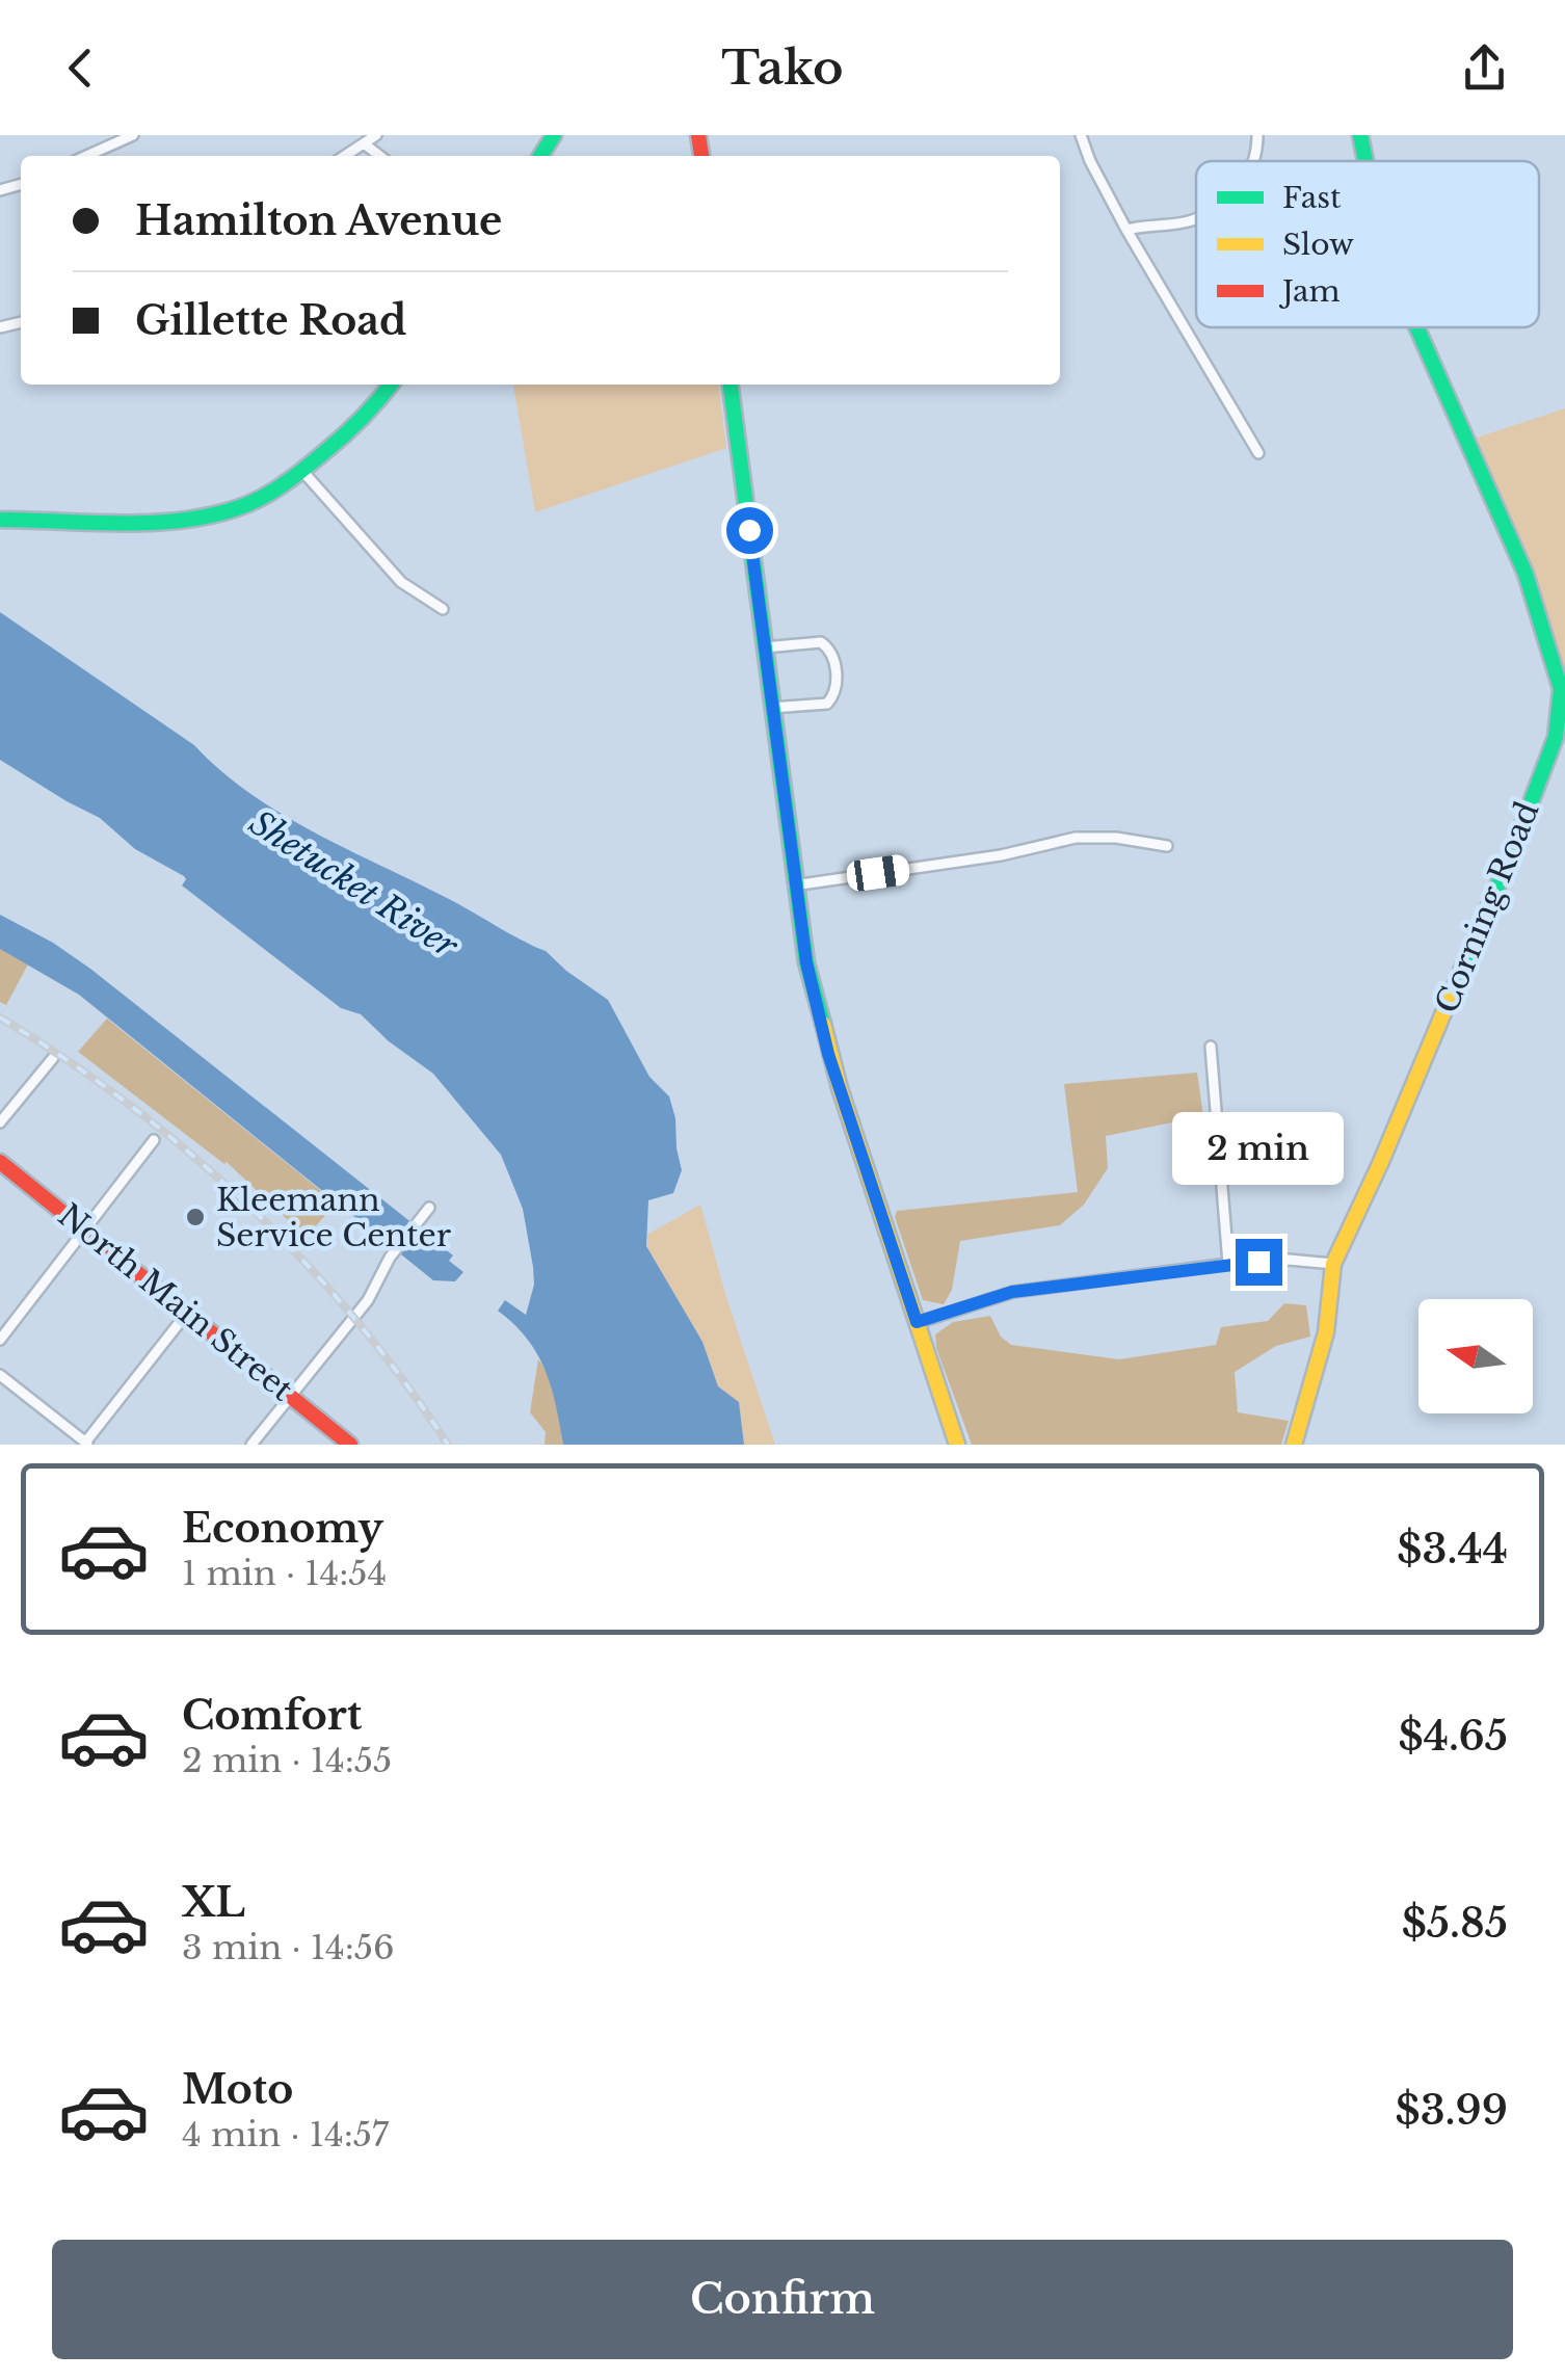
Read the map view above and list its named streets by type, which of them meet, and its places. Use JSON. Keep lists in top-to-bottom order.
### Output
{
  "streets": {
    "street": ["Corning Road", "North Main Street"]
  },
  "water": ["Shetucket River"],
  "places": ["Kleemann Service Center"],
  "legend": ["Fast", "Slow", "Jam"],
  "north": "left",
  "page": {
    "header": "Tako",
    "banner": ["Hamilton Avenue", "Gillette Road"],
    "bubble": "2 min",
    "list": [
      {
        "name": "Economy",
        "note": "1 min · 14:54",
        "value": "$3.44"
      },
      {
        "name": "Comfort",
        "note": "2 min · 14:55",
        "value": "$4.65"
      },
      {
        "name": "XL",
        "note": "3 min · 14:56",
        "value": "$5.85"
      },
      {
        "name": "Moto",
        "note": "4 min · 14:57",
        "value": "$3.99"
      }
    ],
    "buttons": "Confirm"
  }
}
